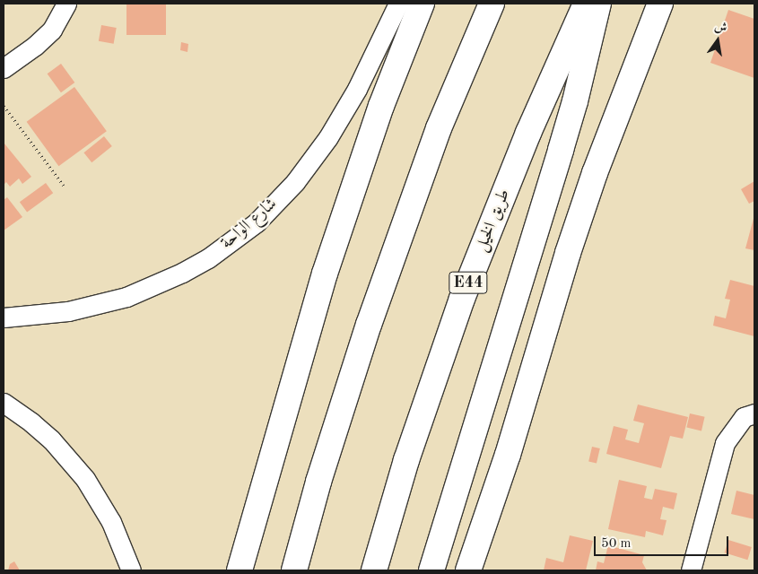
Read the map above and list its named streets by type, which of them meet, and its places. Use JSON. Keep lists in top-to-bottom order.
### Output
{
  "streets": {
    "highway": ["طريق الخيل", "E44"],
    "street": ["شارع الواحة"]
  },
  "scale_bar": "50 m",
  "north": "top"
}
